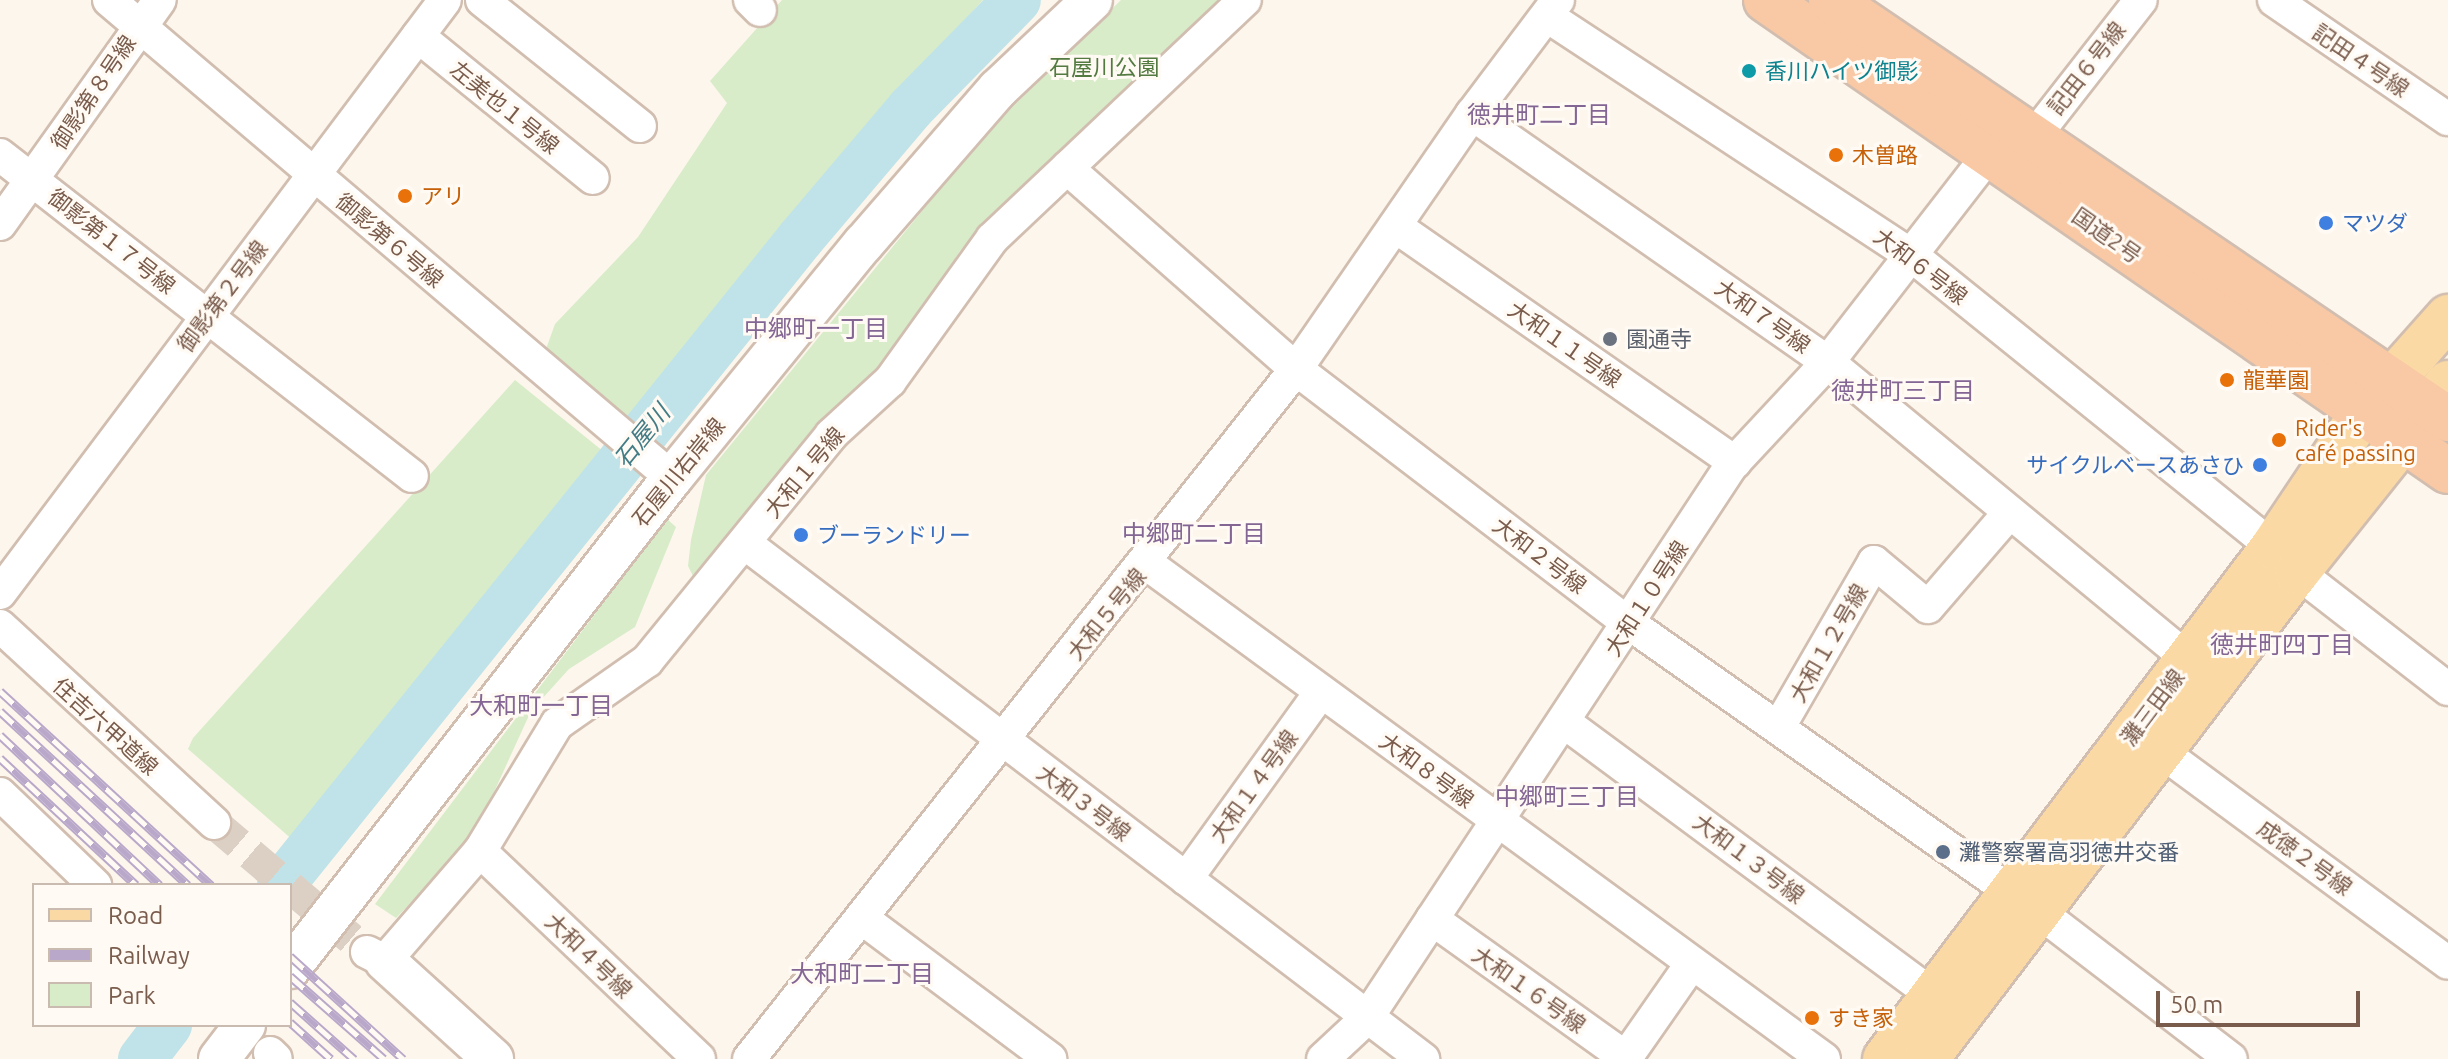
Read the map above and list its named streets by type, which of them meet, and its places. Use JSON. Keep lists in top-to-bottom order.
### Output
{
  "streets": {
    "highway": ["国道2号"],
    "main road": ["灘三田線"],
    "street": [
      "記田４号線",
      "記田６号線",
      "御影第８号線",
      "左美也１号線",
      "御影第６号線",
      "御影第１７号線",
      "大和６号線",
      "御影第２号線",
      "大和７号線",
      "大和１１号線",
      "石屋川右岸線",
      "大和１号線",
      "大和２号線",
      "大和１０号線",
      "大和５号線",
      "大和１２号線",
      "住吉六甲道線",
      "大和８号線",
      "大和１４号線",
      "大和３号線",
      "成徳２号線",
      "大和１３号線",
      "大和４号線",
      "大和１６号線"
    ]
  },
  "crossings": [
    ["記田６号線", "国道2号"],
    ["御影第８号線", "御影第６号線"],
    ["御影第８号線", "御影第１７号線"],
    ["左美也１号線", "御影第２号線"],
    ["国道2号", "大和１０号線"],
    ["国道2号", "灘三田線"],
    ["御影第６号線", "御影第２号線"],
    ["御影第６号線", "石屋川右岸線"],
    ["御影第１７号線", "御影第２号線"],
    ["大和６号線", "大和１０号線"],
    ["大和６号線", "大和５号線"],
    ["大和６号線", "灘三田線"],
    ["大和７号線", "大和１０号線"],
    ["大和７号線", "大和５号線"],
    ["大和７号線", "大和１２号線"],
    ["大和７号線", "灘三田線"],
    ["大和１１号線", "大和１０号線"],
    ["大和１１号線", "大和５号線"],
    ["大和１号線", "大和２号線"],
    ["大和１号線", "大和３号線"],
    ["大和１号線", "大和４号線"],
    ["大和２号線", "大和１０号線"],
    ["大和２号線", "大和５号線"],
    ["大和２号線", "大和１２号線"],
    ["大和２号線", "灘三田線"],
    ["大和１０号線", "大和８号線"],
    ["大和１０号線", "大和３号線"],
    ["大和１０号線", "大和１３号線"],
    ["大和１０号線", "大和１６号線"],
    ["大和５号線", "大和８号線"],
    ["大和５号線", "大和３号線"],
    ["灘三田線", "成徳２号線"],
    ["灘三田線", "大和１３号線"],
    ["大和８号線", "大和１４号線"],
    ["大和１４号線", "大和３号線"]
  ],
  "districts": [
    "徳井町二丁目",
    "中郷町一丁目",
    "徳井町三丁目",
    "中郷町二丁目",
    "徳井町四丁目",
    "大和町一丁目",
    "中郷町三丁目",
    "大和町二丁目"
  ],
  "water": ["石屋川"],
  "parks": ["石屋川公園"],
  "places": [
    "香川ハイツ御影",
    "木曽路",
    "アリ",
    "マツダ",
    "園通寺",
    "龍華園",
    "Rider's café passing",
    "サイクルベースあさひ",
    "ブーランドリー",
    "灘警察署高羽徳井交番",
    "すき家"
  ],
  "legend": ["Road", "Railway", "Park"],
  "scale_bar": "50 m"
}
